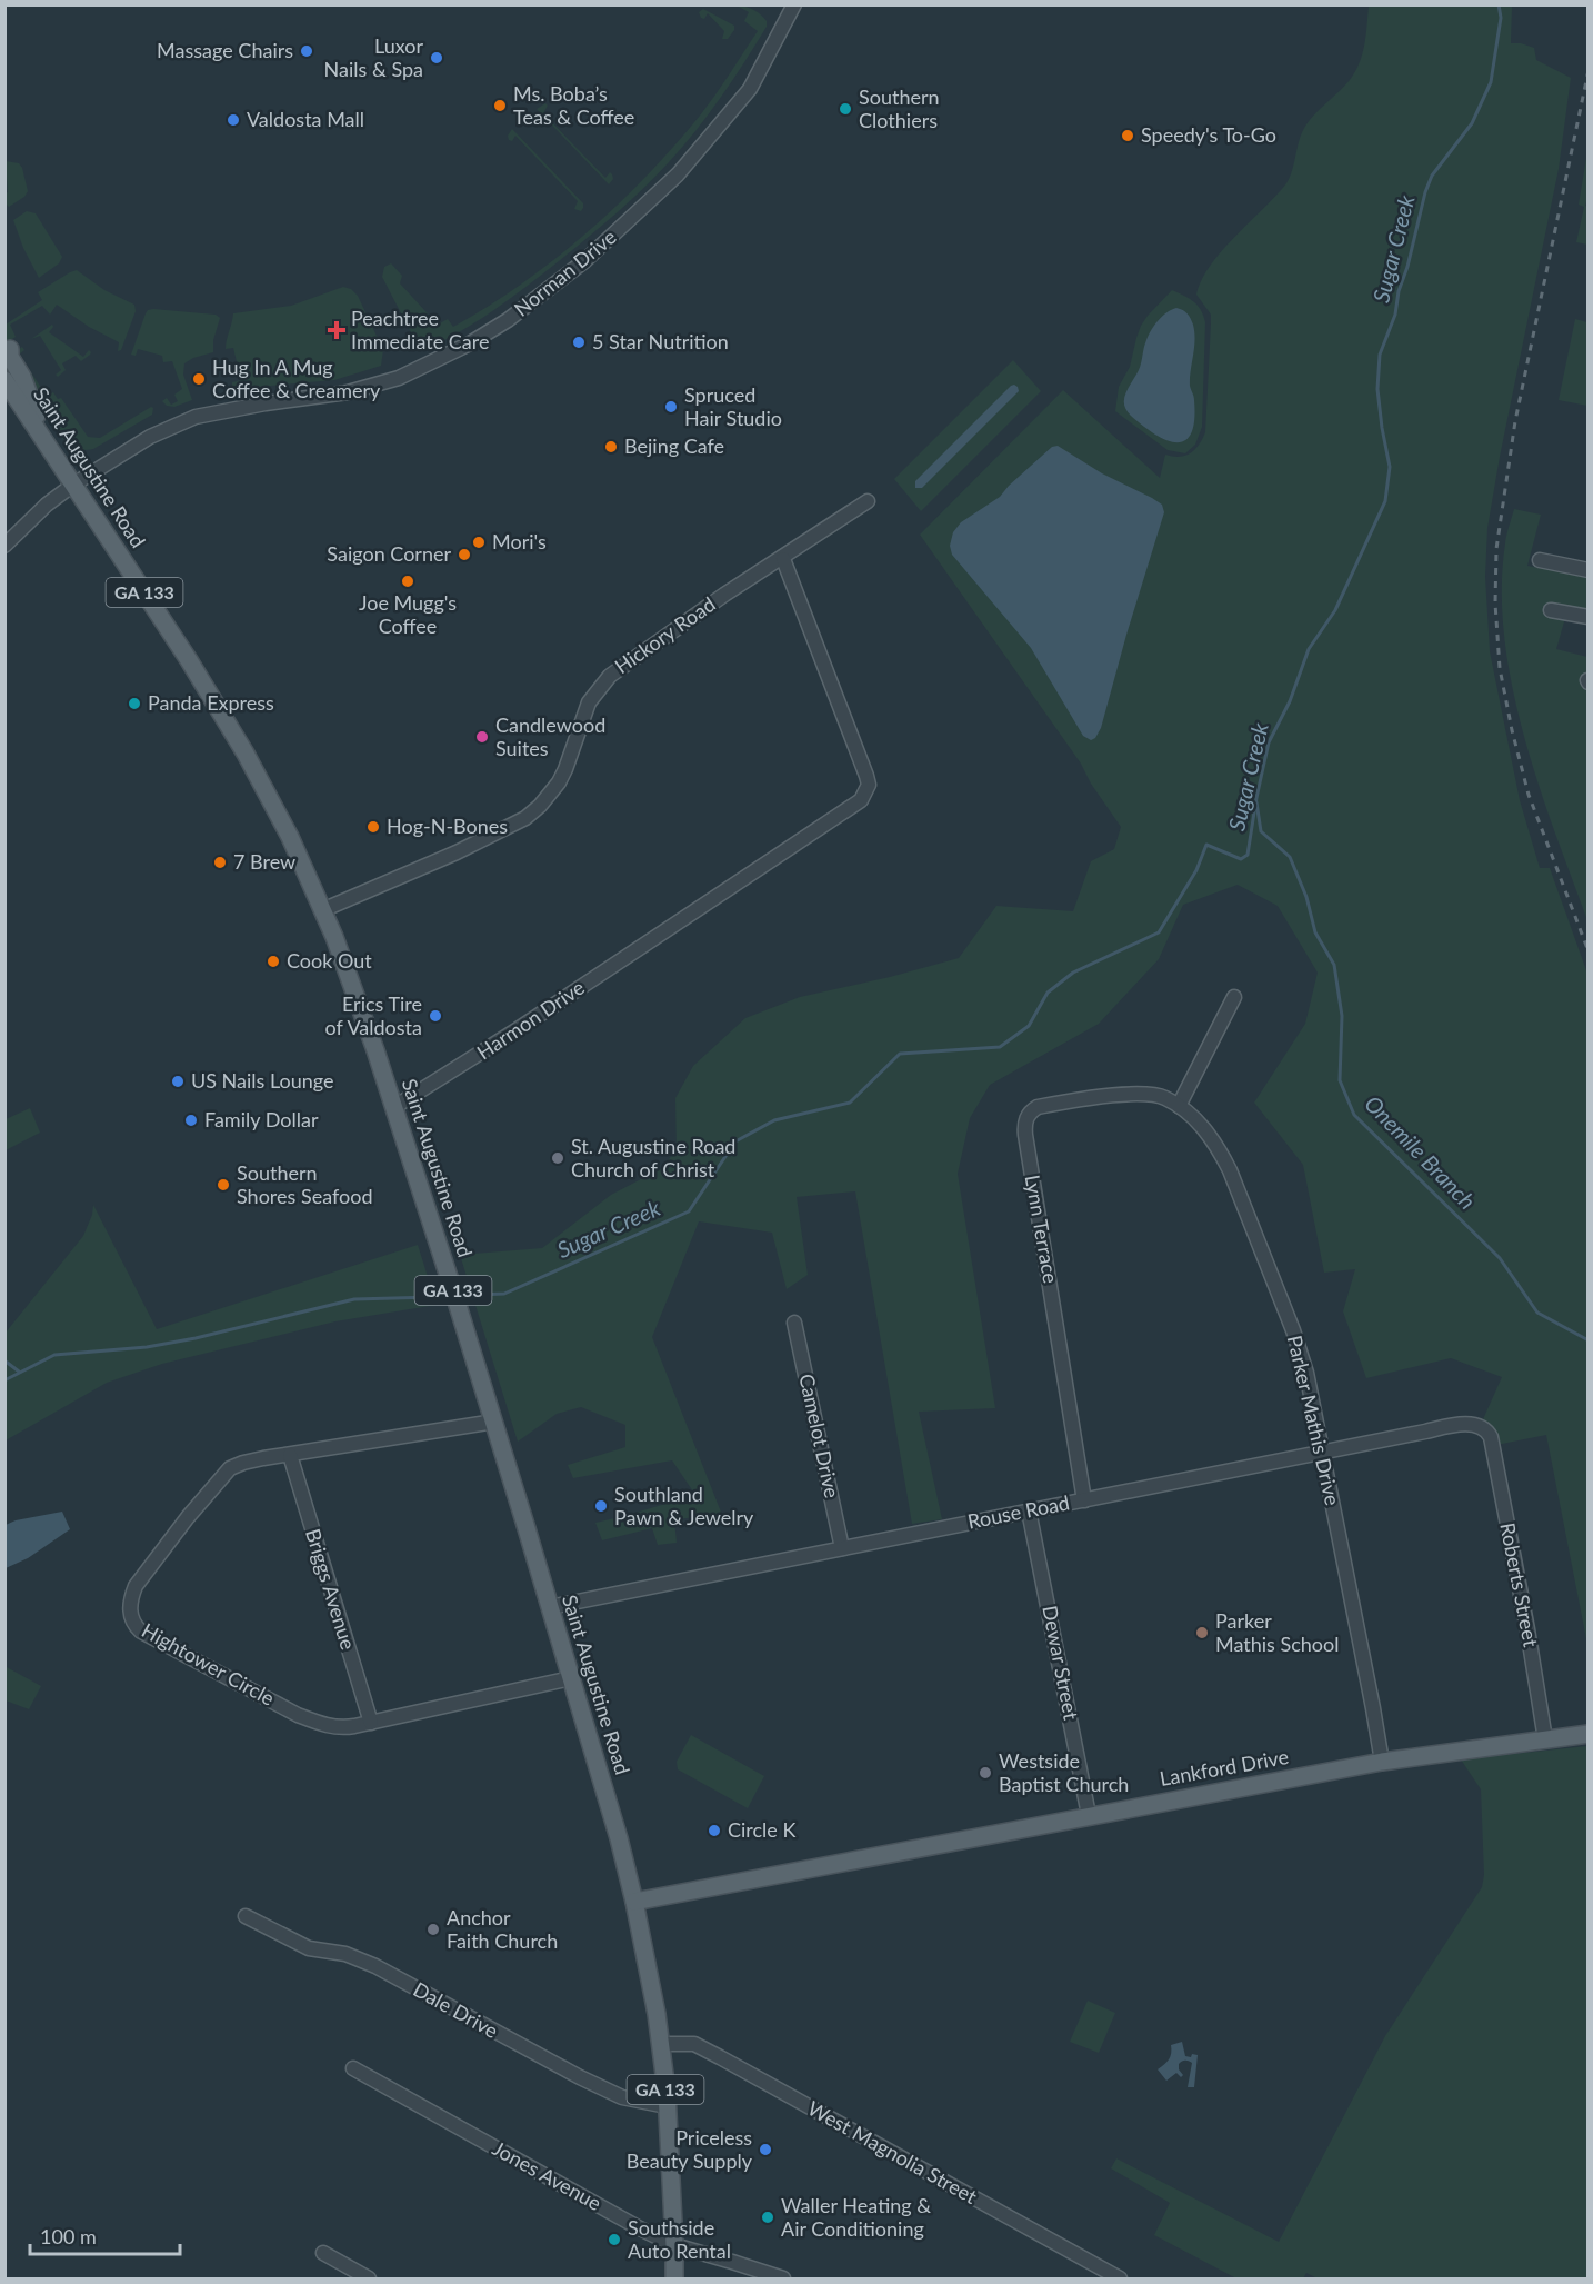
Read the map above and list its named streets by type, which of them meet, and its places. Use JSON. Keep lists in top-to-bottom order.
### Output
{
  "streets": {
    "main road": ["Saint Augustine Road", "GA 133", "Lankford Drive"],
    "street": [
      "Norman Drive",
      "Hickory Road",
      "Harmon Drive",
      "Lynn Terrace",
      "Parker Mathis Drive",
      "Camelot Drive",
      "Rouse Road",
      "Roberts Street",
      "Briggs Avenue",
      "Dewar Street",
      "Hightower Circle",
      "Dale Drive",
      "West Magnolia Street",
      "Jones Avenue"
    ]
  },
  "crossings": [
    ["Norman Drive", "Saint Augustine Road"],
    ["Saint Augustine Road", "Hickory Road"],
    ["Saint Augustine Road", "Harmon Drive"],
    ["Saint Augustine Road", "Rouse Road"],
    ["Saint Augustine Road", "Hightower Circle"],
    ["Saint Augustine Road", "Lankford Drive"],
    ["Saint Augustine Road", "Dale Drive"],
    ["Saint Augustine Road", "West Magnolia Street"],
    ["Saint Augustine Road", "Jones Avenue"],
    ["Hickory Road", "Harmon Drive"],
    ["Lynn Terrace", "Parker Mathis Drive"],
    ["Lynn Terrace", "Rouse Road"],
    ["Parker Mathis Drive", "Rouse Road"],
    ["Parker Mathis Drive", "Lankford Drive"],
    ["Camelot Drive", "Rouse Road"],
    ["Rouse Road", "Roberts Street"],
    ["Rouse Road", "Dewar Street"],
    ["Roberts Street", "Lankford Drive"],
    ["Briggs Avenue", "Hightower Circle"],
    ["Dewar Street", "Lankford Drive"]
  ],
  "water": ["Sugar Creek", "Onemile Branch"],
  "places": {
    "other": [
      "Massage Chairs",
      "Luxor Nails & Spa",
      "Ms. Boba’s Teas & Coffee",
      "Southern Clothiers",
      "Valdosta Mall",
      "Speedy's To-Go",
      "5 Star Nutrition",
      "Hug In A Mug Coffee & Creamery",
      "Spruced Hair Studio",
      "Bejing Cafe",
      "Mori's",
      "Saigon Corner",
      "Joe Mugg's Coffee",
      "Panda Express",
      "Candlewood Suites",
      "Hog-N-Bones",
      "7 Brew",
      "Cook Out",
      "Erics Tire of Valdosta",
      "US Nails Lounge",
      "Family Dollar",
      "St. Augustine Road Church of Christ",
      "Southern Shores Seafood",
      "Southland Pawn & Jewelry",
      "Parker Mathis School",
      "Westside Baptist Church",
      "Circle K",
      "Anchor Faith Church",
      "Priceless Beauty Supply",
      "Waller Heating & Air Conditioning",
      "Southside Auto Rental"
    ],
    "health": ["Peachtree Immediate Care"]
  },
  "scale_bar": "100 m"
}
